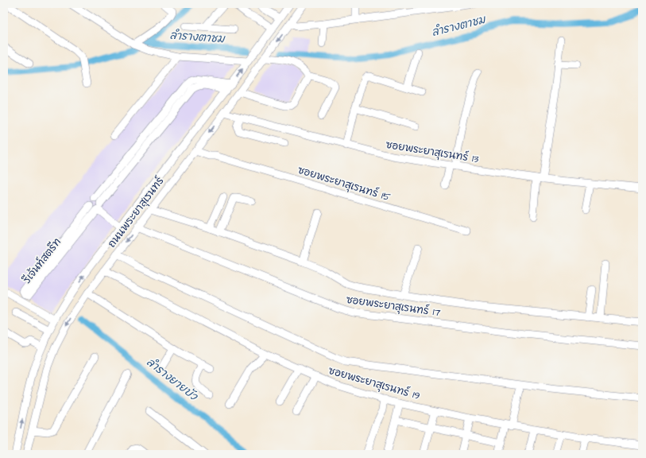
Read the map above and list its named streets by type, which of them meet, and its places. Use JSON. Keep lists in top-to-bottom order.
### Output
{
  "streets": {
    "street": [
      "ซอยพระยาสุเรนทร์ 13",
      "ซอยพระยาสุเรนทร์ 15",
      "ถนนพระยาสุเรนทร์",
      "รีเจ้นท์สตรีท",
      "ซอยพระยาสุเรนทร์ 17",
      "ซอยพระยาสุเรนทร์ 19"
    ]
  },
  "crossings": [
    ["ซอยพระยาสุเรนทร์ 13", "ถนนพระยาสุเรนทร์"],
    ["ซอยพระยาสุเรนทร์ 15", "ถนนพระยาสุเรนทร์"],
    ["ถนนพระยาสุเรนทร์", "รีเจ้นท์สตรีท"],
    ["ถนนพระยาสุเรนทร์", "ซอยพระยาสุเรนทร์ 17"],
    ["ถนนพระยาสุเรนทร์", "ซอยพระยาสุเรนทร์ 19"]
  ],
  "water": ["ลำรางตาชม", "ลำรางยายบัว"]
}
